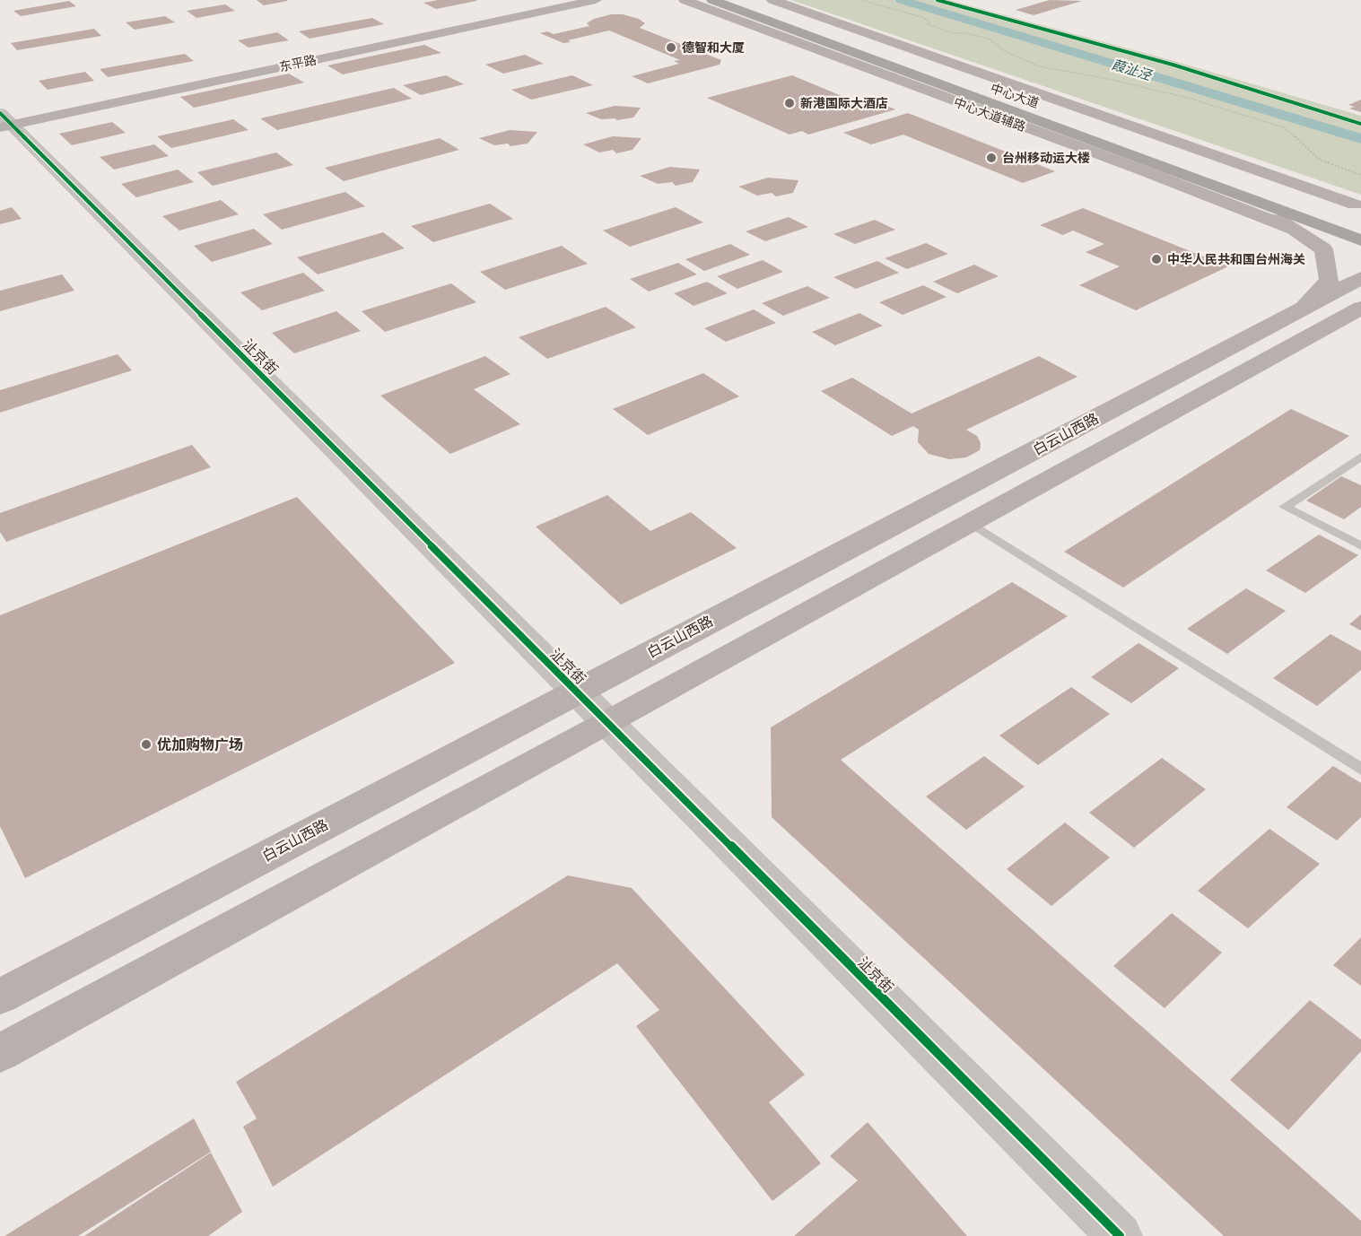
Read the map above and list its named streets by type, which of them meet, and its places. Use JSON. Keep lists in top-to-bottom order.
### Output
{
  "streets": {
    "main road": [
      "东平路",
      "中心大道",
      "中心大道辅路",
      "白云山西路"
    ],
    "street": ["沚京街"]
  },
  "crossings": [
    ["东平路", "沚京街"],
    ["中心大道", "中心大道辅路"],
    ["中心大道", "白云山西路"],
    ["沚京街", "白云山西路"]
  ],
  "water": ["葭沚泾"],
  "places": [
    "德智和大厦",
    "新港国际大酒店",
    "台州移动运大楼",
    "中华人民共和国台州海关",
    "优加购物广场"
  ]
}
